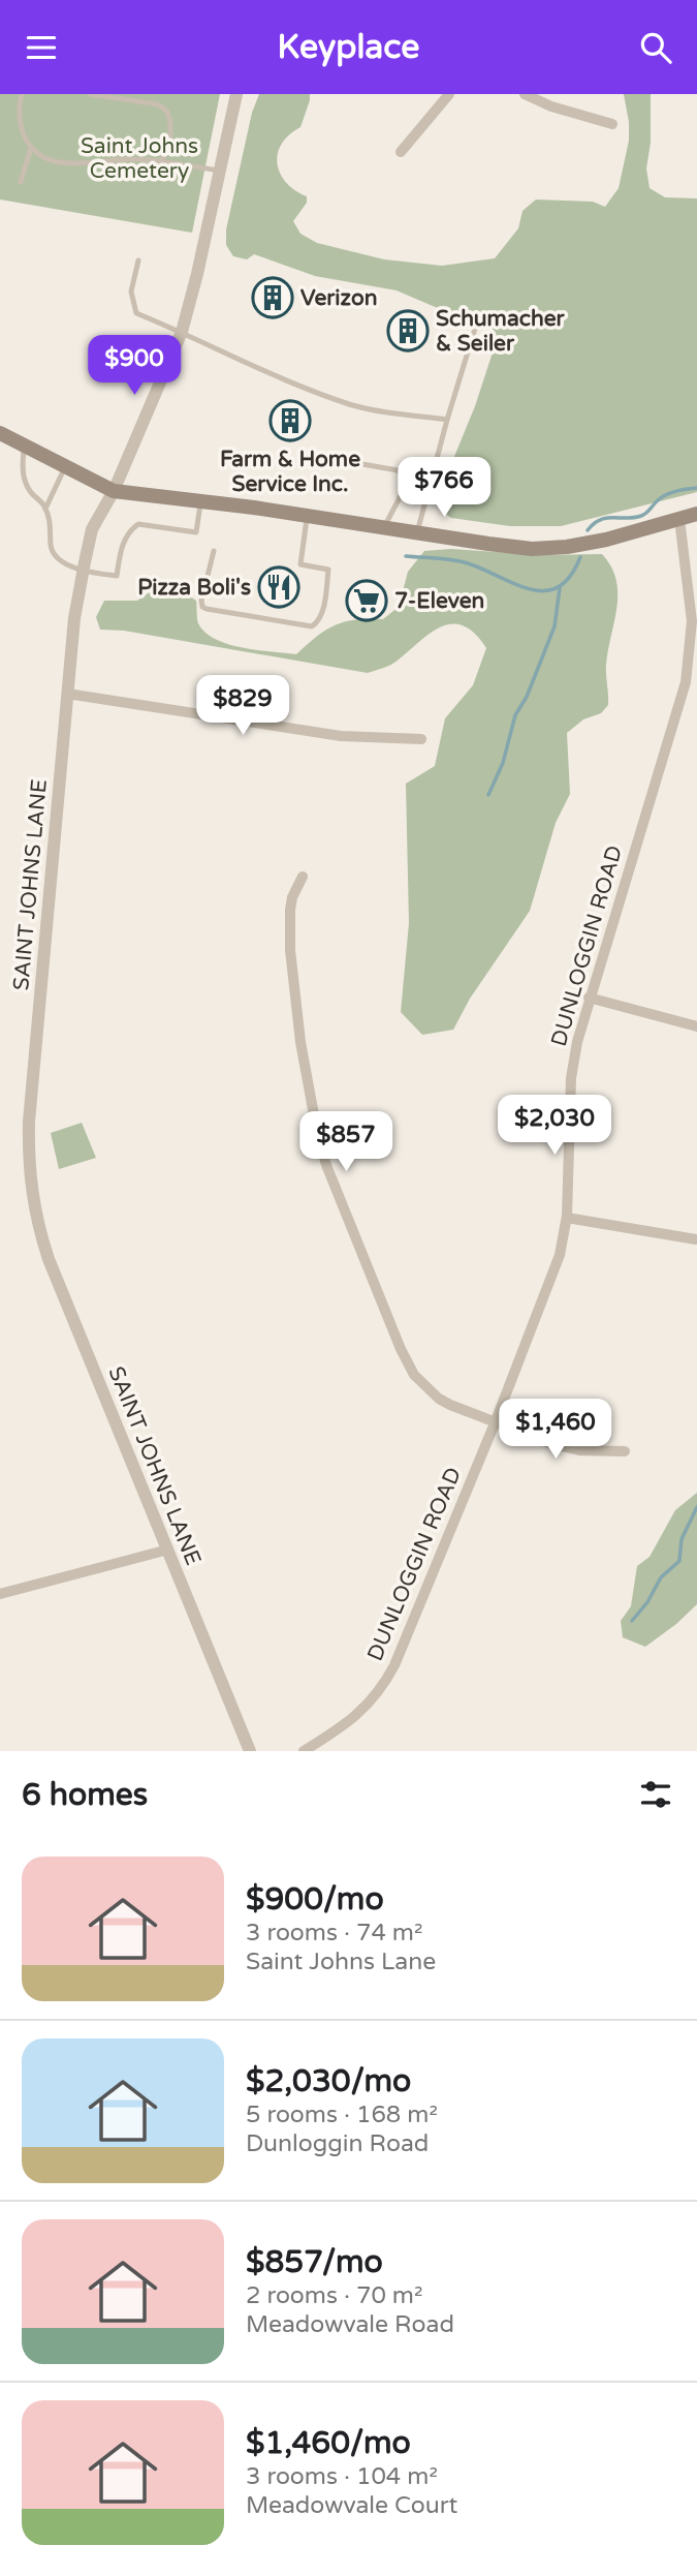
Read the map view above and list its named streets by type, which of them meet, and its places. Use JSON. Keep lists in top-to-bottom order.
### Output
{
  "streets": {
    "street": ["SAINT JOHNS LANE", "DUNLOGGIN ROAD"]
  },
  "parks": ["Saint Johns Cemetery"],
  "places": {
    "building": ["Verizon", "Schumacher & Seiler", "Farm & Home Service Inc."],
    "restaurant": ["Pizza Boli's"],
    "supermarket": ["7-Eleven"]
  },
  "page": {
    "header": "Keyplace",
    "price": [
      "$900",
      "$766",
      "$829",
      "$2,030",
      "$857",
      "$1,460"
    ],
    "heading": "6 homes",
    "list": [
      {
        "name": "$900/mo",
        "note": "3 rooms · 74 m² · Saint Johns Lane"
      },
      {
        "name": "$2,030/mo",
        "note": "5 rooms · 168 m² · Dunloggin Road"
      },
      {
        "name": "$857/mo",
        "note": "2 rooms · 70 m² · Meadowvale Road"
      },
      {
        "name": "$1,460/mo",
        "note": "3 rooms · 104 m² · Meadowvale Court"
      }
    ]
  }
}
